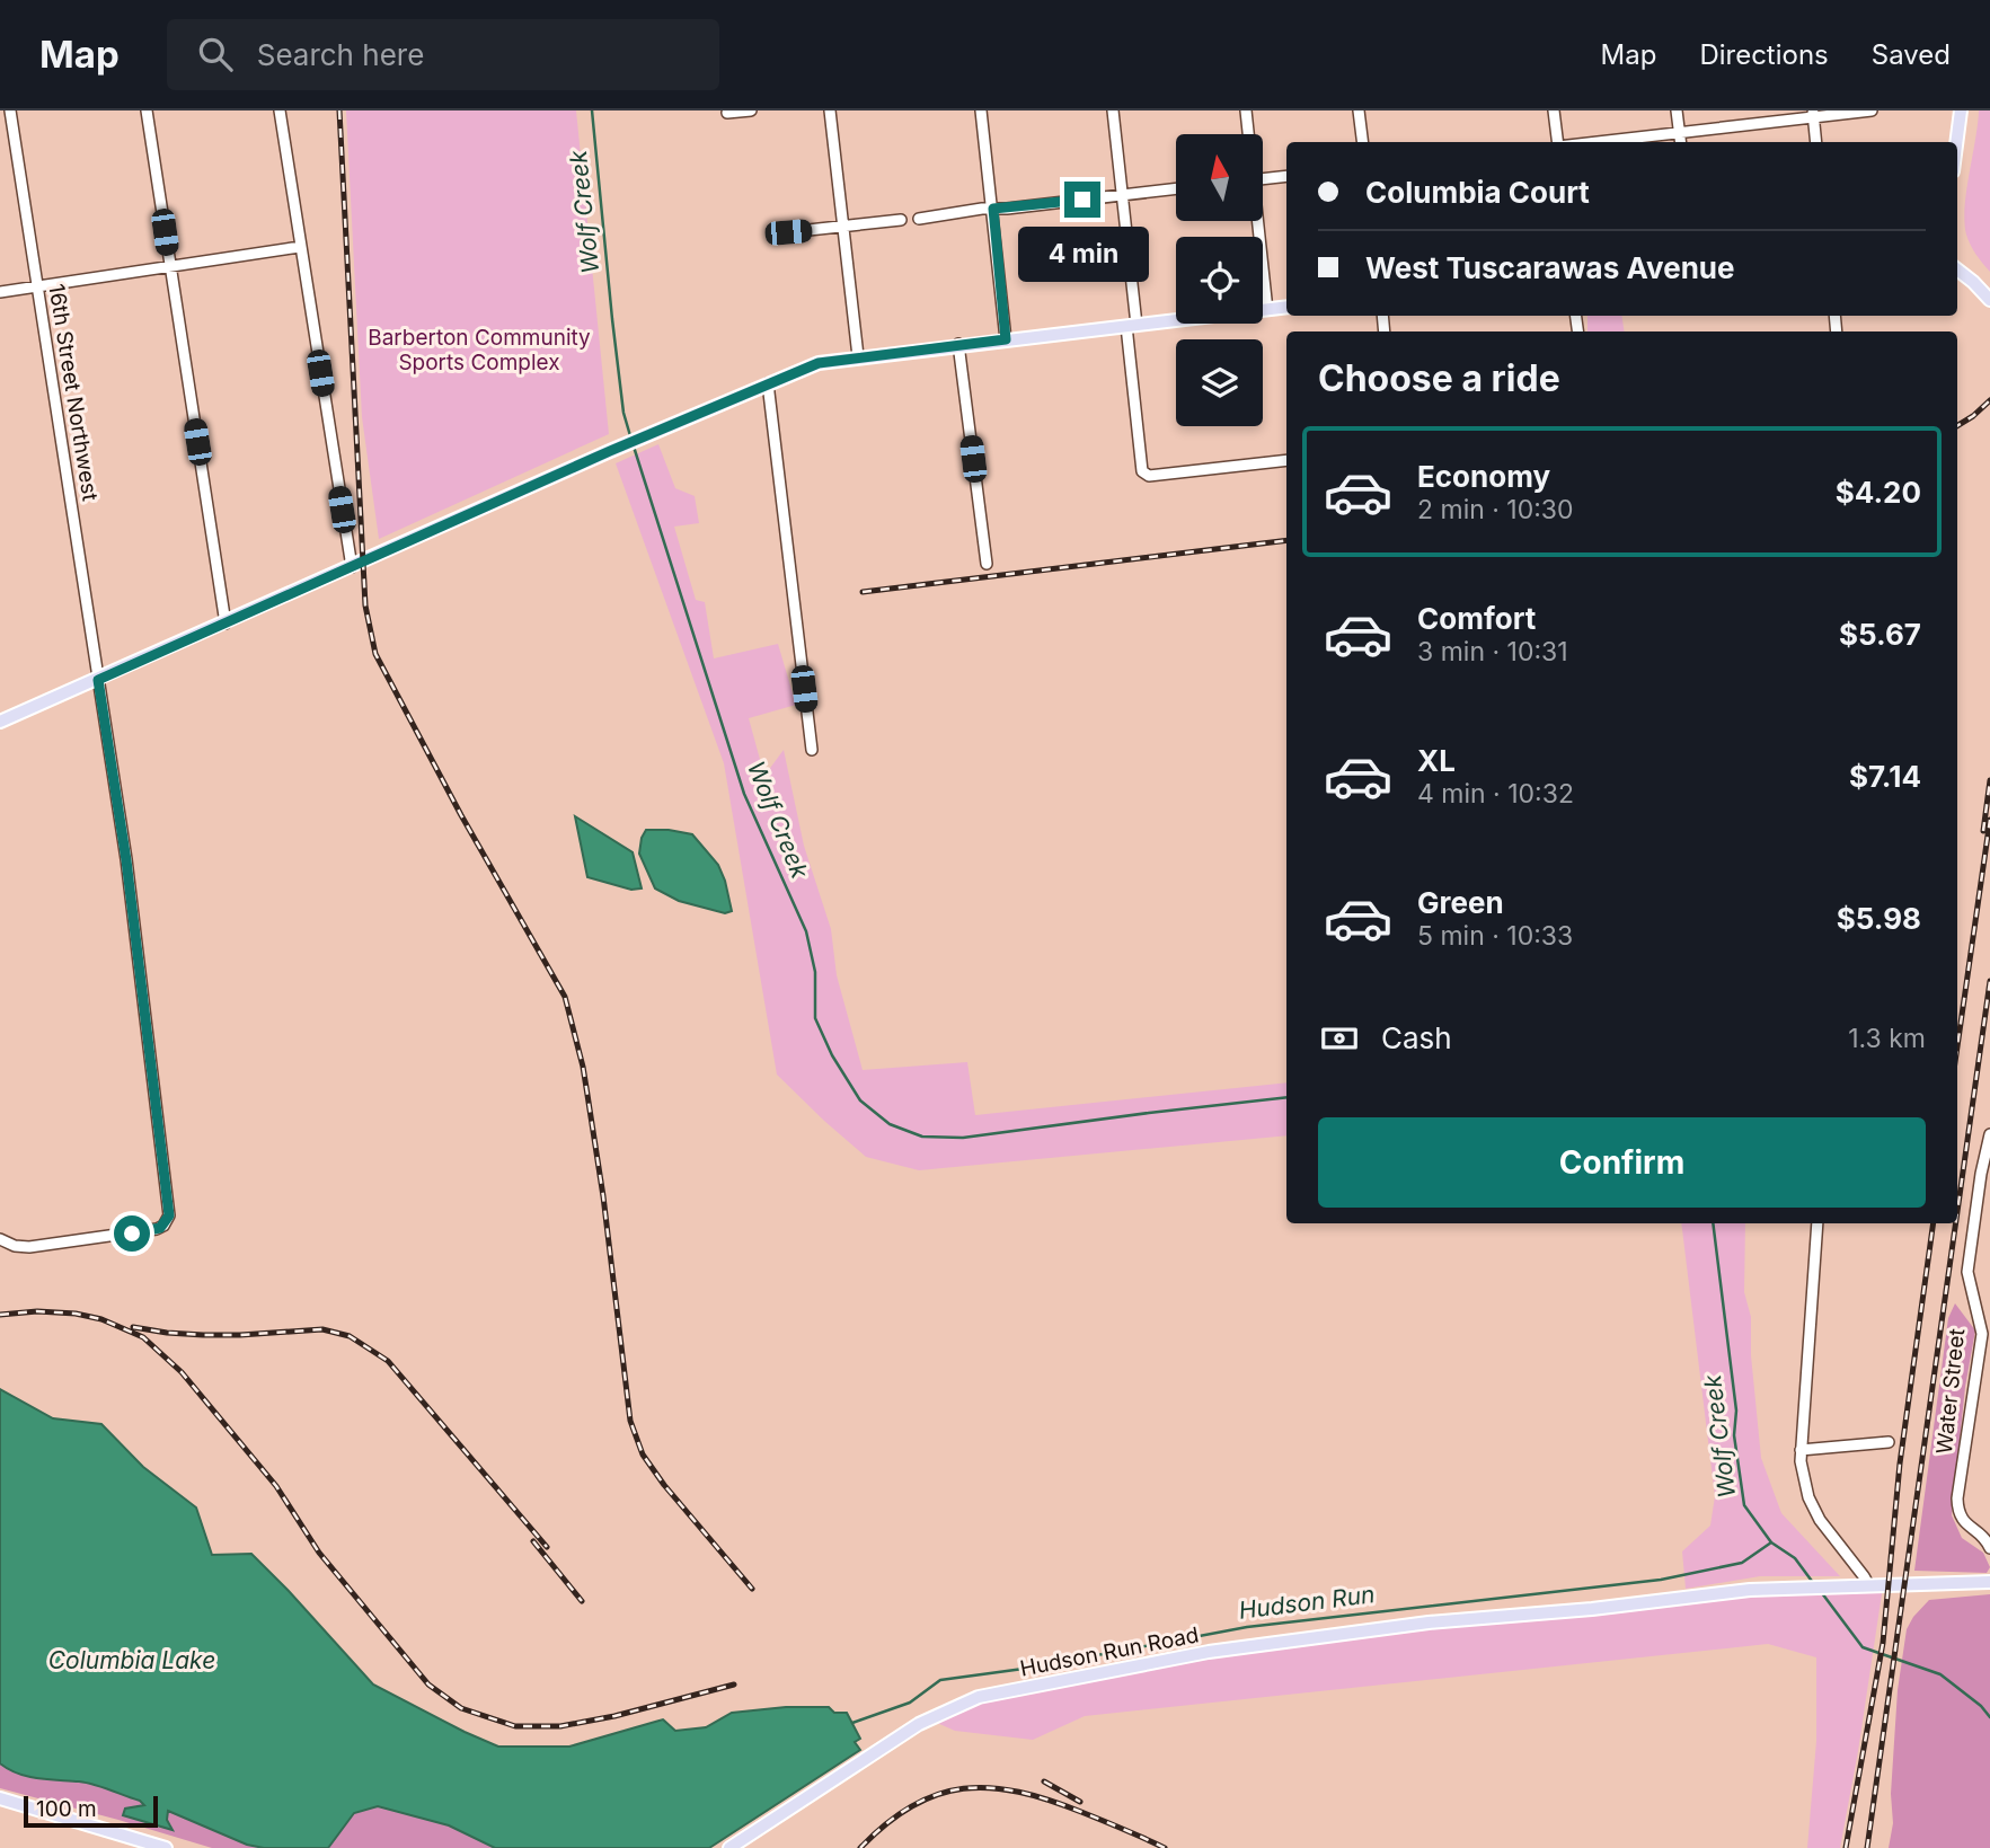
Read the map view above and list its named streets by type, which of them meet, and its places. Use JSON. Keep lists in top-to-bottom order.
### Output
{
  "streets": {
    "main road": ["Hudson Run Road"],
    "street": ["16th Street Northwest", "Water Street"]
  },
  "water": ["Wolf Creek", "Hudson Run", "Columbia Lake"],
  "parks": ["Barberton Community Sports Complex"],
  "scale_bar": "100 m",
  "north": "top",
  "page": {
    "header": "Map",
    "search": "Search here",
    "nav": ["Map", "Directions", "Saved"],
    "banner": ["Columbia Court", "West Tuscarawas Avenue"],
    "bubble": "4 min",
    "heading": "Choose a ride",
    "list": [
      {
        "name": "Economy",
        "note": "2 min · 10:30",
        "value": "$4.20"
      },
      {
        "name": "Comfort",
        "note": "3 min · 10:31",
        "value": "$5.67"
      },
      {
        "name": "XL",
        "note": "4 min · 10:32",
        "value": "$7.14"
      },
      {
        "name": "Green",
        "note": "5 min · 10:33",
        "value": "$5.98"
      }
    ],
    "pay": ["Cash", "1.3 km"],
    "buttons": "Confirm",
    "scale": "100 m"
  }
}
